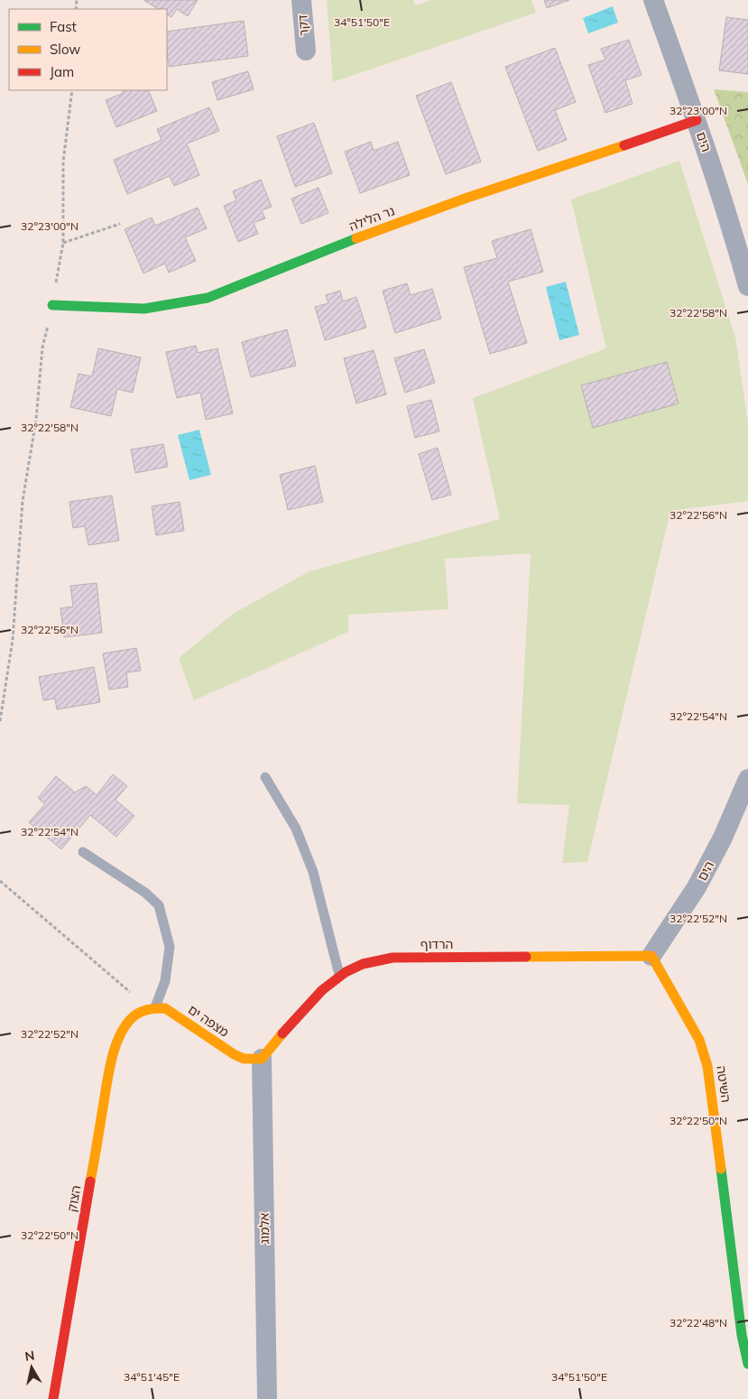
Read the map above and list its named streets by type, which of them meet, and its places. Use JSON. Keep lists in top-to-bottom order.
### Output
{
  "streets": {
    "street": [
      "דקר",
      "הים",
      "נר הלילה",
      "הרדוף",
      "מצפה ים",
      "השיטה",
      "הצוק",
      "אלמוג"
    ]
  },
  "crossings": [
    ["הים", "נר הלילה"],
    ["הים", "הרדוף"],
    ["הים", "השיטה"],
    ["הרדוף", "מצפה ים"],
    ["הרדוף", "השיטה"],
    ["הרדוף", "אלמוג"],
    ["מצפה ים", "הצוק"],
    ["מצפה ים", "אלמוג"]
  ],
  "legend": ["Fast", "Slow", "Jam"],
  "north": "top",
  "coordinates": [
    "34°51'50\"E",
    "32°23'00\"N",
    "32°22'58\"N",
    "32°22'56\"N",
    "32°22'54\"N",
    "32°22'52\"N",
    "32°22'50\"N",
    "32°22'48\"N",
    "34°51'45\"E"
  ]
}
